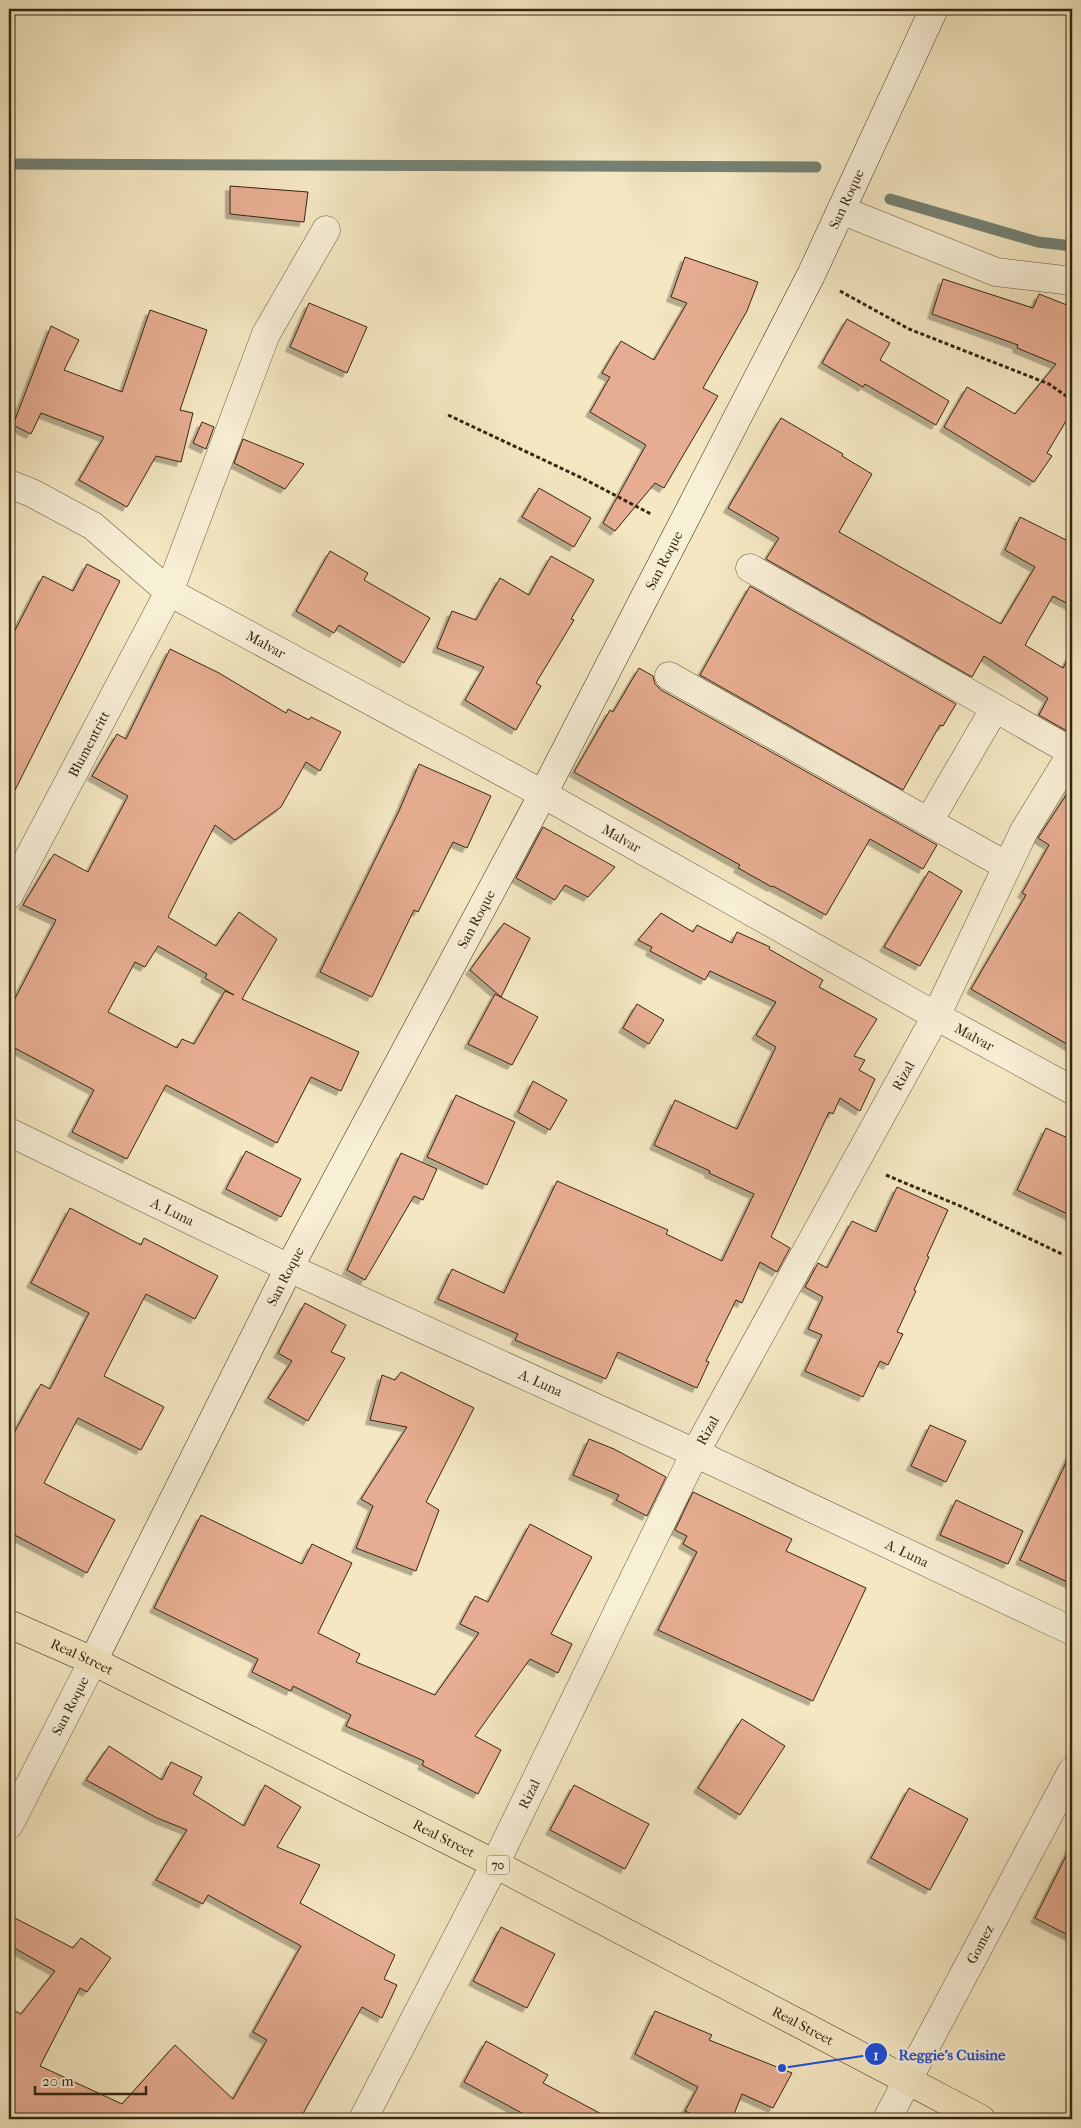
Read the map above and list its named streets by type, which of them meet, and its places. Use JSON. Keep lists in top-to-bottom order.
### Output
{
  "streets": {
    "highway": ["Real Street", "70"],
    "street": [
      "San Roque",
      "Malvar",
      "Blumentritt",
      "Rizal",
      "A. Luna",
      "Gomez"
    ]
  },
  "crossings": [
    ["San Roque", "Malvar"],
    ["San Roque", "A. Luna"],
    ["San Roque", "Real Street"],
    ["Malvar", "Blumentritt"],
    ["Malvar", "Rizal"],
    ["Rizal", "A. Luna"],
    ["Rizal", "Real Street"],
    ["Real Street", "Gomez"]
  ],
  "places": ["Reggie's Cuisine"],
  "scale_bar": "20 m"
}
